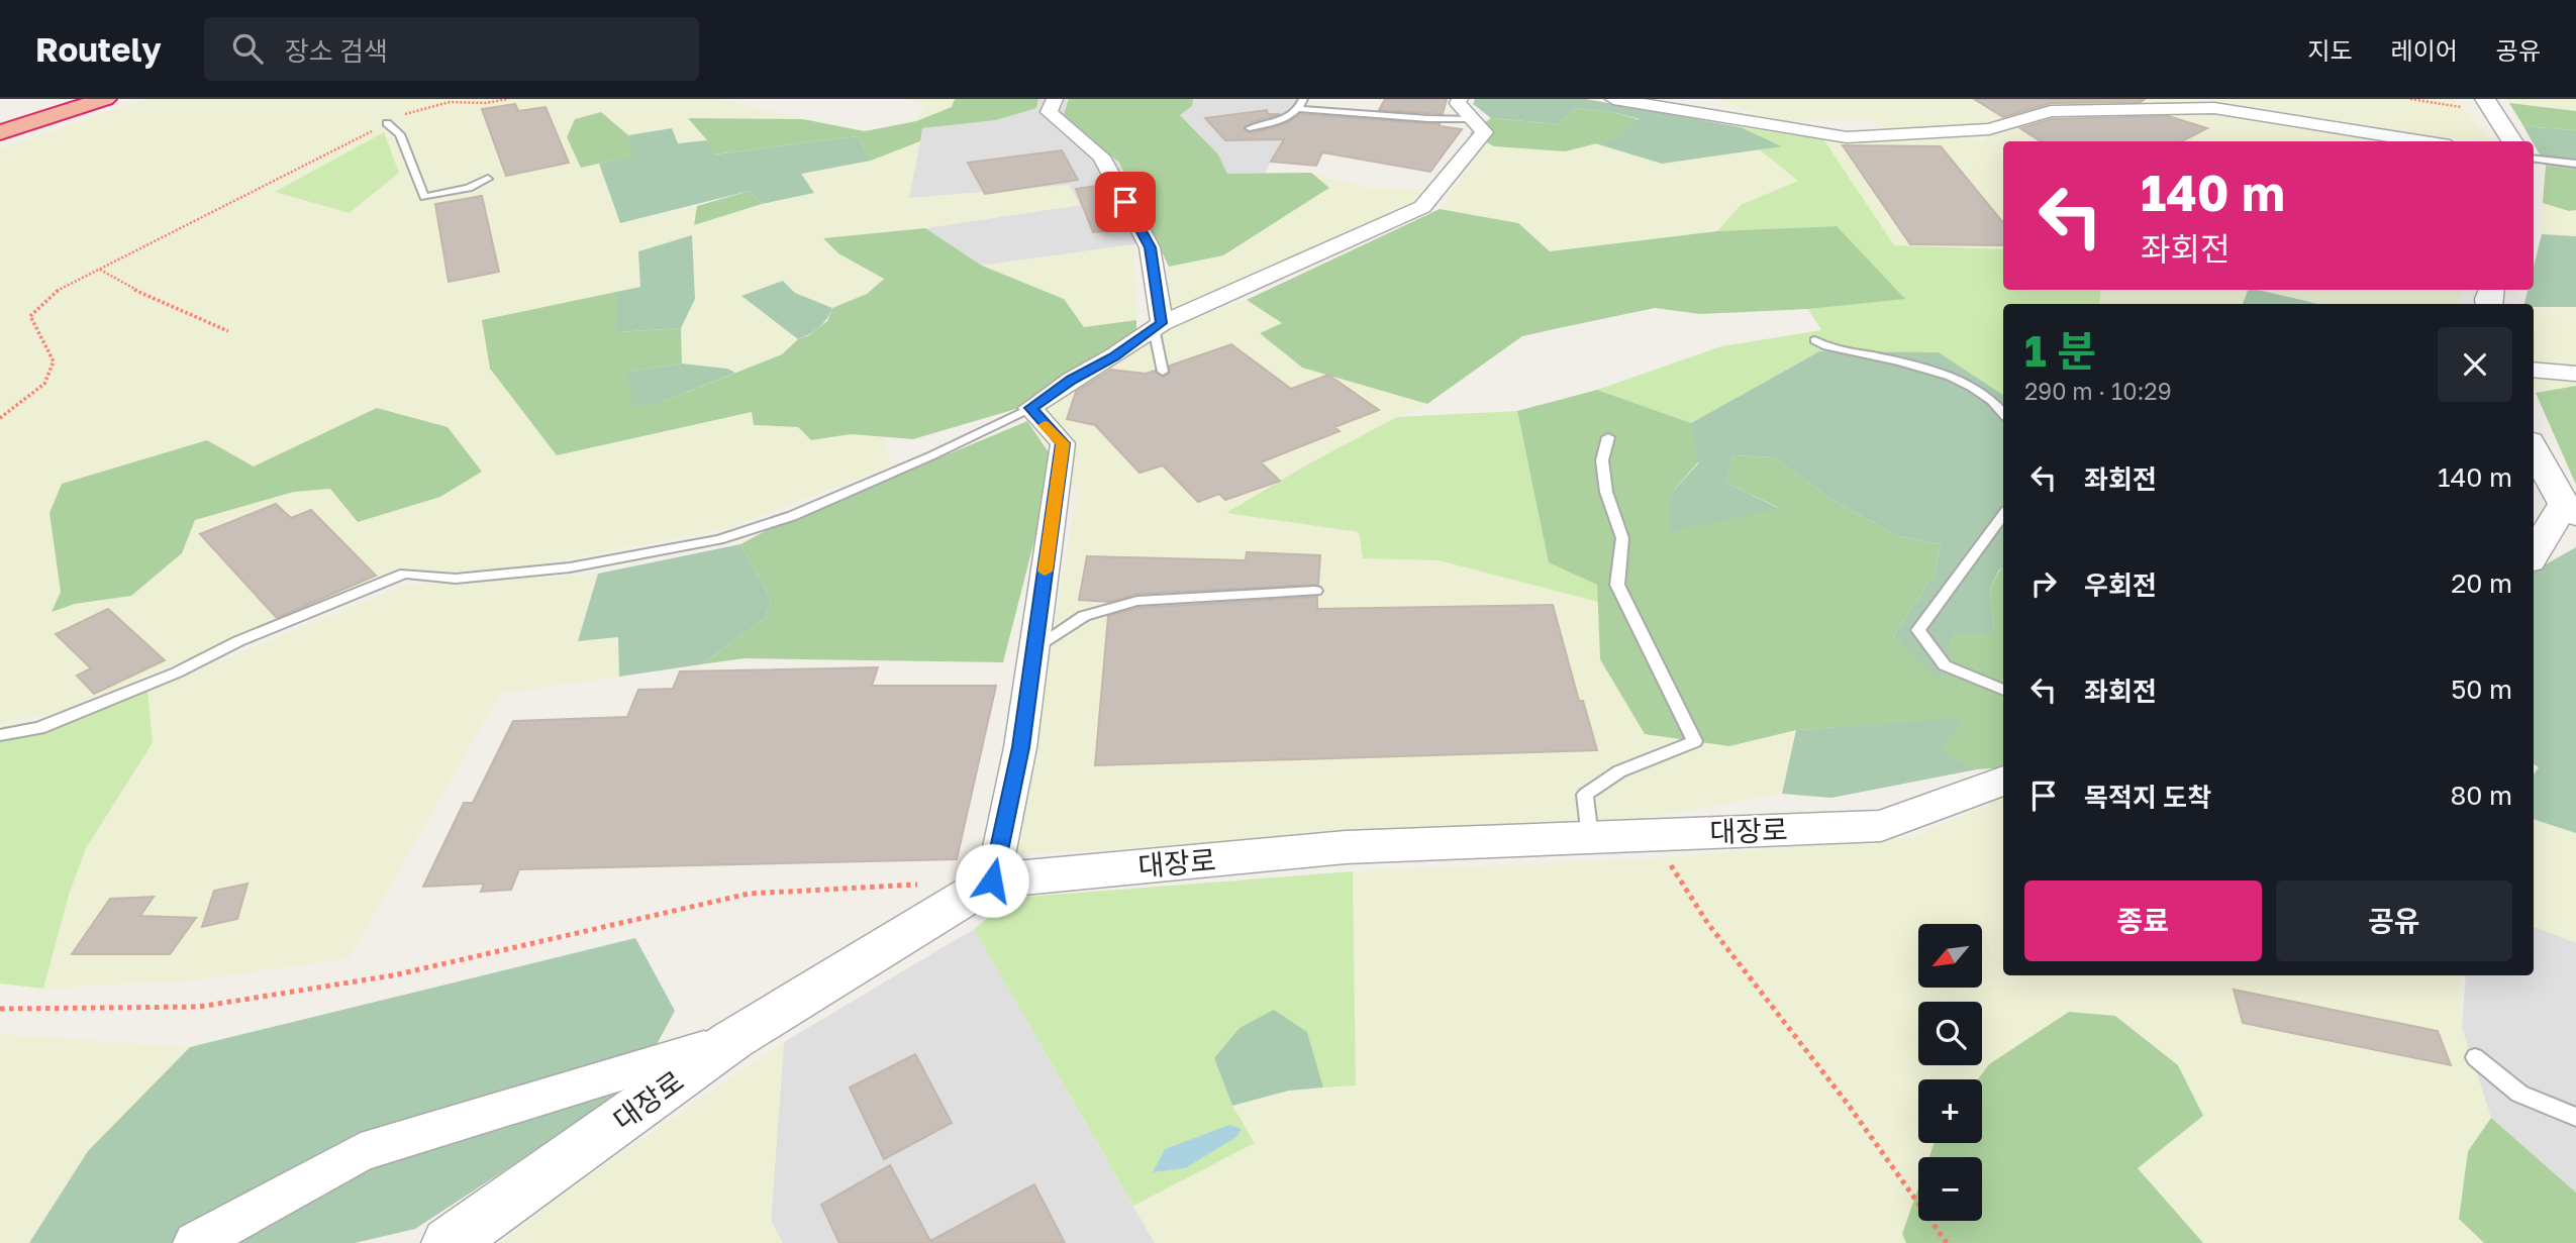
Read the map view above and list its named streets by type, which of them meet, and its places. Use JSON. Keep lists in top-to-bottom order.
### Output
{
  "streets": {
    "street": ["대장로"]
  },
  "north": "bottom left",
  "page": {
    "header": "Routely",
    "search": "장소 검색",
    "nav": ["지도", "레이어", "공유"],
    "turn": ["140 m", "좌회전"],
    "heading": ["1 분", "290 m · 10:29"],
    "list": [
      {
        "name": "좌회전",
        "value": "140 m"
      },
      {
        "name": "우회전",
        "value": "20 m"
      },
      {
        "name": "좌회전",
        "value": "50 m"
      },
      {
        "name": "목적지 도착",
        "value": "80 m"
      }
    ],
    "buttons": ["종료", "공유"],
    "map_buttons": ["+", "−"]
  }
}
